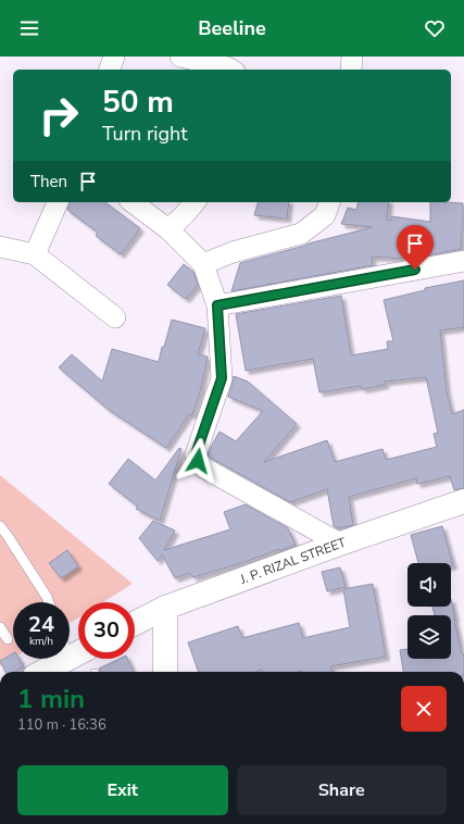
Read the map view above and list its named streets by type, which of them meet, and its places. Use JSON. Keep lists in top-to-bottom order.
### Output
{
  "streets": {
    "street": ["J. P. RIZAL STREET"]
  },
  "page": {
    "header": "Beeline",
    "turn": ["50 m", "Turn right"],
    "then": "Then",
    "speed": "24 km/h",
    "limit": "30",
    "heading": ["1 min", "110 m · 16:36"],
    "buttons": ["Exit", "Share"]
  }
}
